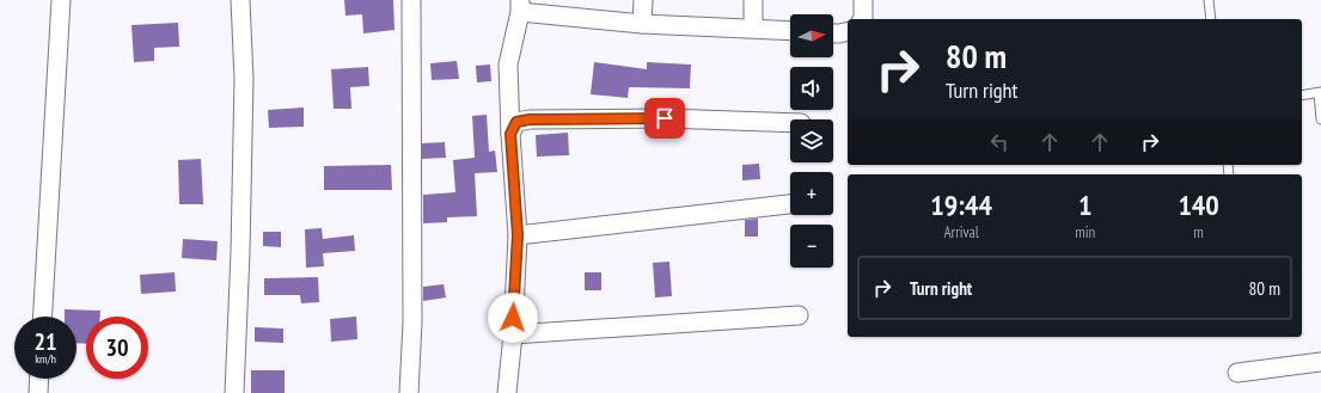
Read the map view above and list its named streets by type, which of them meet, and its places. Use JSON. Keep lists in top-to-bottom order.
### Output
{
  "north": "right",
  "page": {
    "map_buttons": ["+", "−"],
    "turn": ["80 m", "Turn right"],
    "eta": [
      "19:44",
      "Arrival",
      "1",
      "min",
      "140",
      "m"
    ],
    "list": [
      {
        "name": "Turn right",
        "value": "80 m"
      }
    ],
    "speed": "21 km/h",
    "limit": "30"
  }
}
